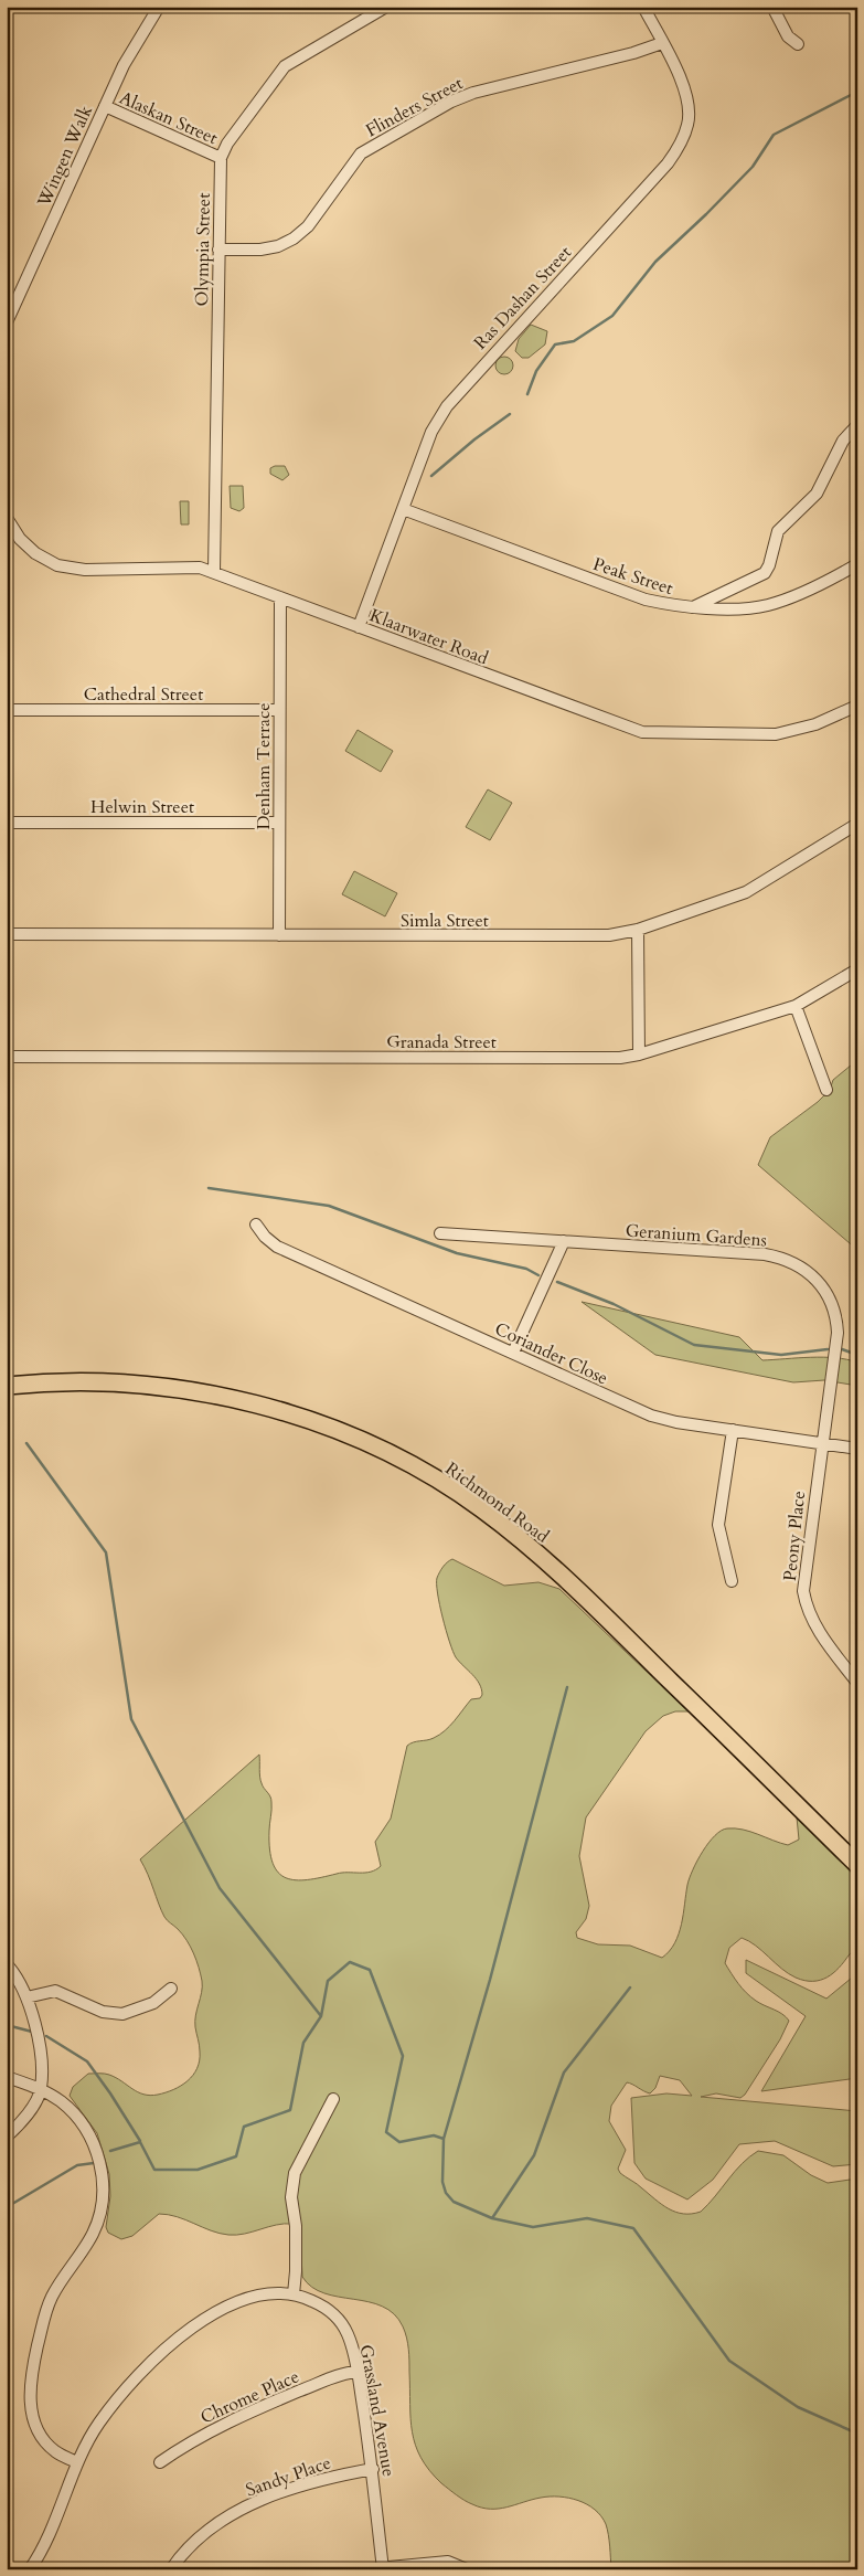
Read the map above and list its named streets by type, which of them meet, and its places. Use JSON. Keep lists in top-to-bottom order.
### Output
{
  "streets": {
    "highway": ["Richmond Road"],
    "street": [
      "Flinders Street",
      "Alaskan Street",
      "Wingen Walk",
      "Olympia Street",
      "Ras Dashan Street",
      "Peak Street",
      "Klaarwater Road",
      "Cathedral Street",
      "Denham Terrace",
      "Helwin Street",
      "Simla Street",
      "Granada Street",
      "Geranium Gardens",
      "Coriander Close",
      "Peony Place",
      "Chrome Place",
      "Grassland Avenue",
      "Sandy Place"
    ]
  },
  "crossings": [
    ["Flinders Street", "Olympia Street"],
    ["Flinders Street", "Ras Dashan Street"],
    ["Alaskan Street", "Wingen Walk"],
    ["Alaskan Street", "Olympia Street"],
    ["Olympia Street", "Klaarwater Road"],
    ["Ras Dashan Street", "Peak Street"],
    ["Ras Dashan Street", "Klaarwater Road"],
    ["Klaarwater Road", "Denham Terrace"],
    ["Cathedral Street", "Denham Terrace"],
    ["Denham Terrace", "Helwin Street"],
    ["Denham Terrace", "Simla Street"],
    ["Geranium Gardens", "Coriander Close"],
    ["Geranium Gardens", "Peony Place"],
    ["Coriander Close", "Peony Place"],
    ["Chrome Place", "Grassland Avenue"],
    ["Grassland Avenue", "Sandy Place"]
  ]
}
